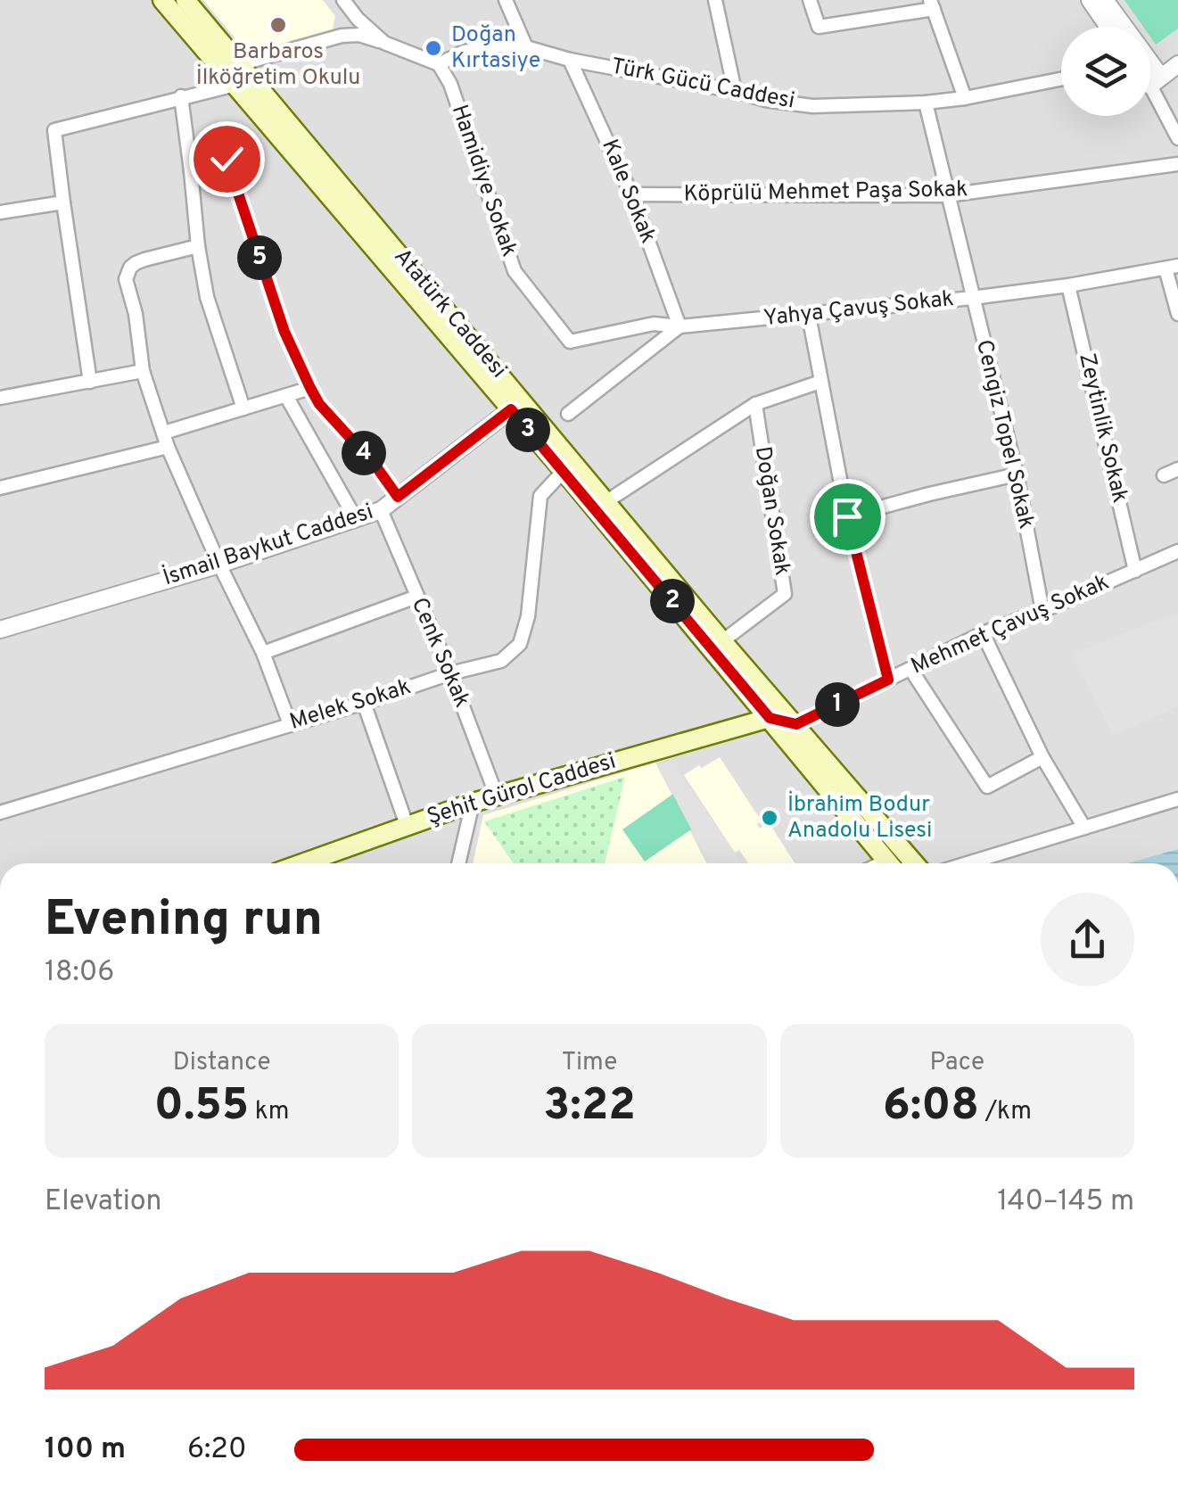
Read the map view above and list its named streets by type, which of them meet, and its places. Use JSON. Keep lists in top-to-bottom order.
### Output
{
  "streets": {
    "main road": ["Atatürk Caddesi", "Şehit Gürol Caddesi"],
    "street": [
      "Türk Gücü Caddesi",
      "Hamidiye Sokak",
      "Kale Sokak",
      "Köprülü Mehmet Paşa Sokak",
      "Yahya Çavuş Sokak",
      "Zeytinlik Sokak",
      "Cengiz Topel Sokak",
      "Doğan Sokak",
      "İsmail Baykut Caddesi",
      "Mehmet Çavuş Sokak",
      "Cenk Sokak",
      "Melek Sokak"
    ]
  },
  "crossings": [
    ["Türk Gücü Caddesi", "Hamidiye Sokak"],
    ["Türk Gücü Caddesi", "Kale Sokak"],
    ["Türk Gücü Caddesi", "Cengiz Topel Sokak"],
    ["Hamidiye Sokak", "Kale Sokak"],
    ["Hamidiye Sokak", "Yahya Çavuş Sokak"],
    ["Kale Sokak", "Köprülü Mehmet Paşa Sokak"],
    ["Kale Sokak", "Yahya Çavuş Sokak"],
    ["Köprülü Mehmet Paşa Sokak", "Cengiz Topel Sokak"],
    ["Yahya Çavuş Sokak", "Zeytinlik Sokak"],
    ["Yahya Çavuş Sokak", "Cengiz Topel Sokak"],
    ["Atatürk Caddesi", "Doğan Sokak"],
    ["Atatürk Caddesi", "İsmail Baykut Caddesi"],
    ["Atatürk Caddesi", "Mehmet Çavuş Sokak"],
    ["Atatürk Caddesi", "Melek Sokak"],
    ["Atatürk Caddesi", "Şehit Gürol Caddesi"],
    ["Zeytinlik Sokak", "Mehmet Çavuş Sokak"],
    ["Cengiz Topel Sokak", "Mehmet Çavuş Sokak"],
    ["İsmail Baykut Caddesi", "Cenk Sokak"],
    ["Cenk Sokak", "Melek Sokak"],
    ["Cenk Sokak", "Şehit Gürol Caddesi"]
  ],
  "places": ["Barbaros İlköğretim Okulu", "Doğan Kırtasiye", "İbrahim Bodur Anadolu Lisesi"],
  "page": {
    "pins": [
      "5",
      "3",
      "4",
      "2",
      "1"
    ],
    "heading": ["Evening run", "18:06"],
    "stats": [
      ["Distance", "0.55 km"],
      ["Time", "3:22"],
      ["Pace", "6:08 /km"]
    ],
    "chart": ["Elevation", "140–145 m"],
    "list": [
      {
        "name": "100 m",
        "note": "6:20"
      }
    ]
  }
}
